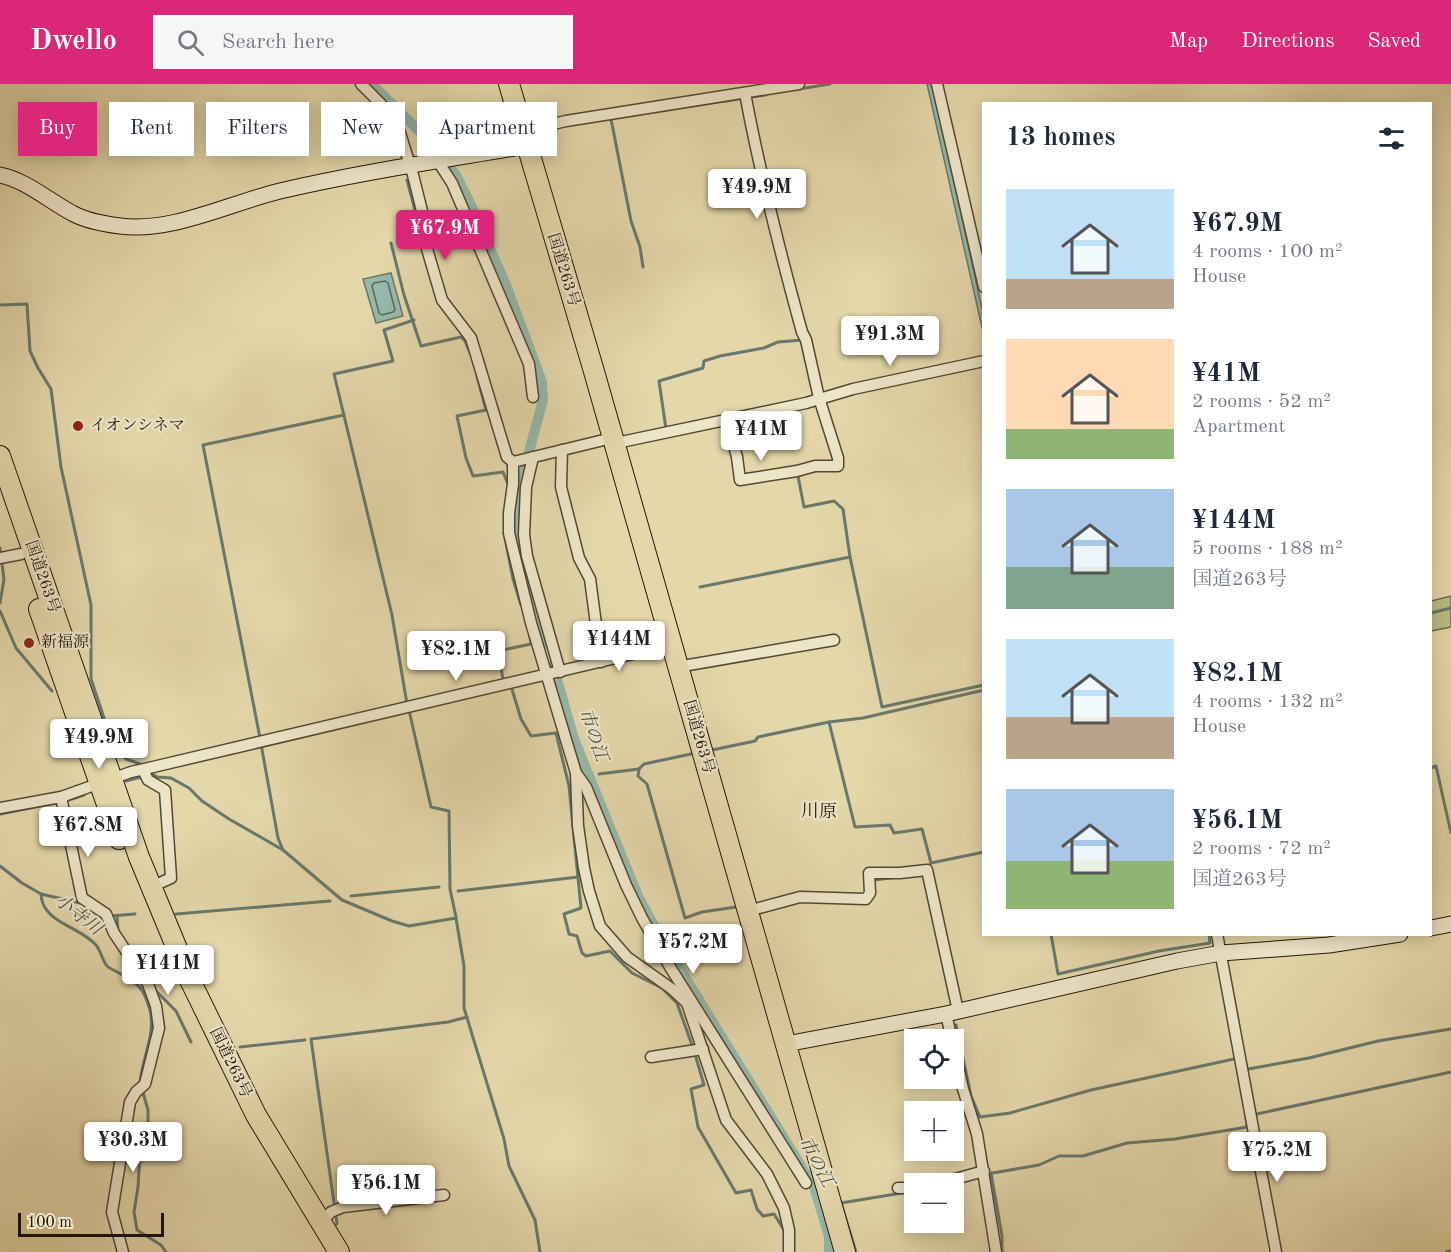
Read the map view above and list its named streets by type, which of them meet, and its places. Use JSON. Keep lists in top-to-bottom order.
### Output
{
  "streets": {
    "highway": ["国道263号"]
  },
  "districts": ["川原"],
  "water": ["市の江", "小寺川"],
  "places": ["イオンシネマ", "新福源"],
  "scale_bar": "100 m",
  "page": {
    "header": "Dwello",
    "search": "Search here",
    "nav": ["Map", "Directions", "Saved"],
    "chip": [
      "Buy",
      "Rent",
      "Filters",
      "New",
      "Apartment"
    ],
    "heading": "13 homes",
    "price": [
      "¥49.9M",
      "¥67.9M",
      "¥91.3M",
      "¥41M",
      "¥144M",
      "¥82.1M",
      "¥49.9M",
      "¥67.8M",
      "¥57.2M",
      "¥141M",
      "¥30.3M",
      "¥75.2M",
      "¥56.1M"
    ],
    "list": [
      {
        "name": "¥67.9M",
        "note": "4 rooms · 100 m² · House"
      },
      {
        "name": "¥41M",
        "note": "2 rooms · 52 m² · Apartment"
      },
      {
        "name": "¥144M",
        "note": "5 rooms · 188 m² · 国道263号"
      },
      {
        "name": "¥82.1M",
        "note": "4 rooms · 132 m² · House"
      },
      {
        "name": "¥56.1M",
        "note": "2 rooms · 72 m² · 国道263号"
      }
    ],
    "map_buttons": ["+", "−"],
    "scale": "100 m"
  }
}
